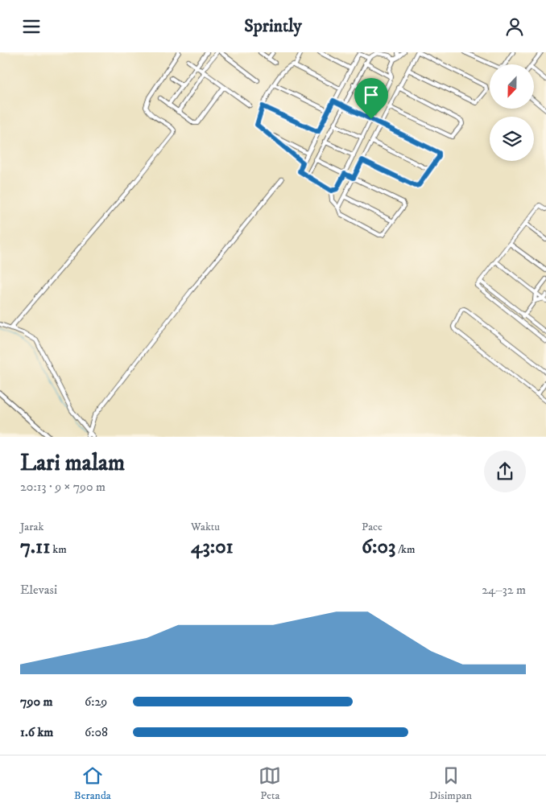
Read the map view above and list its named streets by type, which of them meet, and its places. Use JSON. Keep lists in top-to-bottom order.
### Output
{
  "north": "bottom",
  "page": {
    "header": "Sprintly",
    "heading": ["Lari malam", "20:13 · 9 × 790 m"],
    "stats": [
      ["Jarak", "7.11 km"],
      ["Waktu", "43:01"],
      ["Pace", "6:03 /km"]
    ],
    "chart": ["Elevasi", "24–32 m"],
    "list": [
      {
        "name": "790 m",
        "note": "6:29"
      },
      {
        "name": "1.6 km",
        "note": "6:08"
      }
    ],
    "tabs": ["Beranda", "Peta", "Disimpan"]
  }
}
